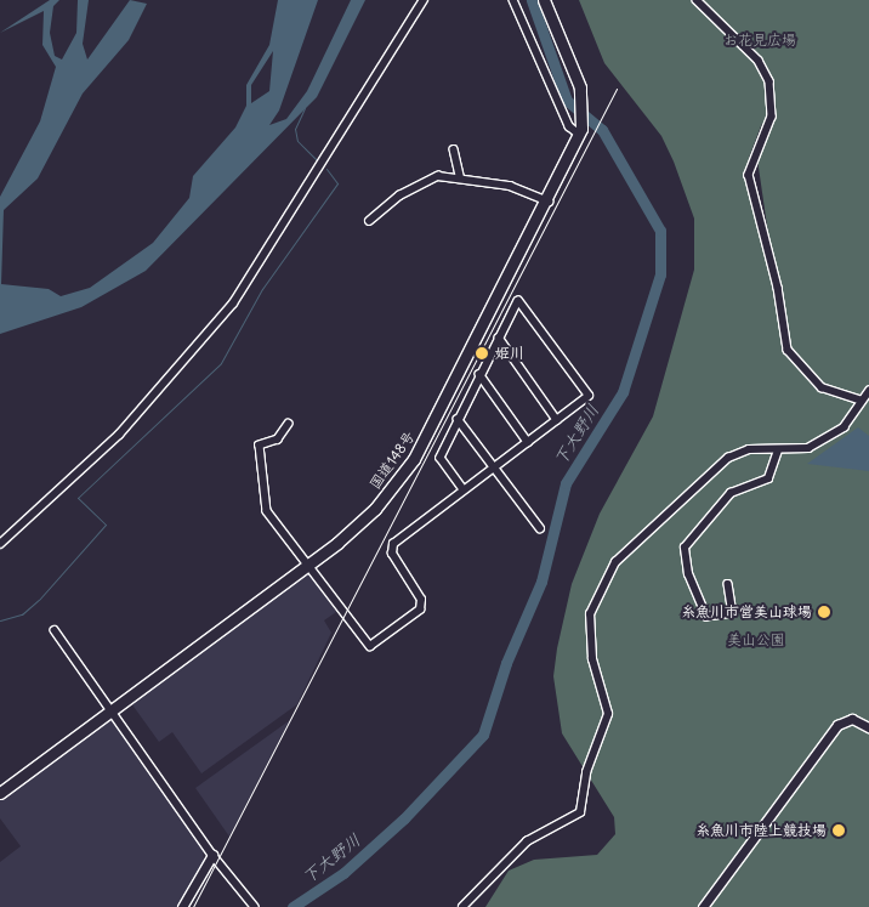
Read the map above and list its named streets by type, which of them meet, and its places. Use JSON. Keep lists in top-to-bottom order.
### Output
{
  "streets": {
    "highway": ["国道148号"]
  },
  "water": ["下大野川"],
  "parks": ["お花見広場", "美山公園"],
  "places": ["姫川", "糸魚川市営美山球場", "糸魚川市陸上競技場"]
}
